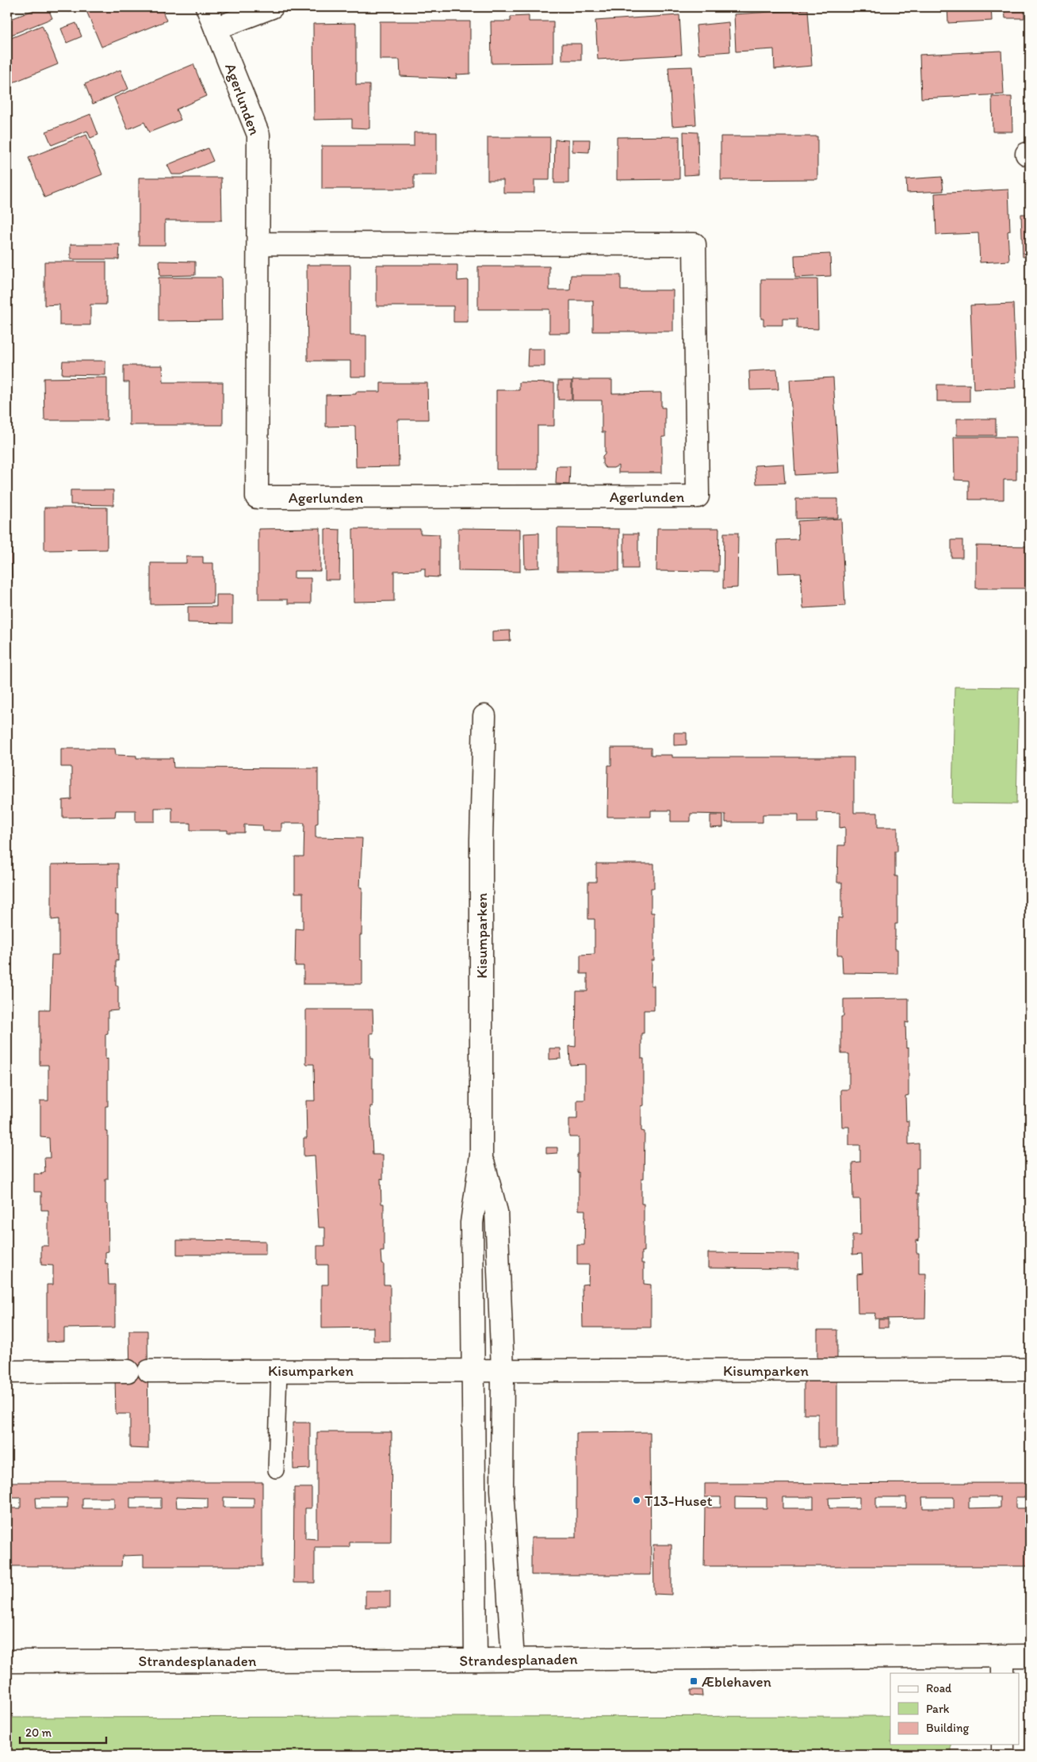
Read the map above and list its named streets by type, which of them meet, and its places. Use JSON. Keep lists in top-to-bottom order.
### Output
{
  "streets": {
    "street": ["Agerlunden", "Kisumparken", "Strandesplanaden"]
  },
  "crossings": [
    ["Kisumparken", "Strandesplanaden"]
  ],
  "places": {
    "other": ["T13-Huset"],
    "transit": ["Æblehaven"]
  },
  "legend": ["Road", "Park", "Building"],
  "scale_bar": "20 m"
}
